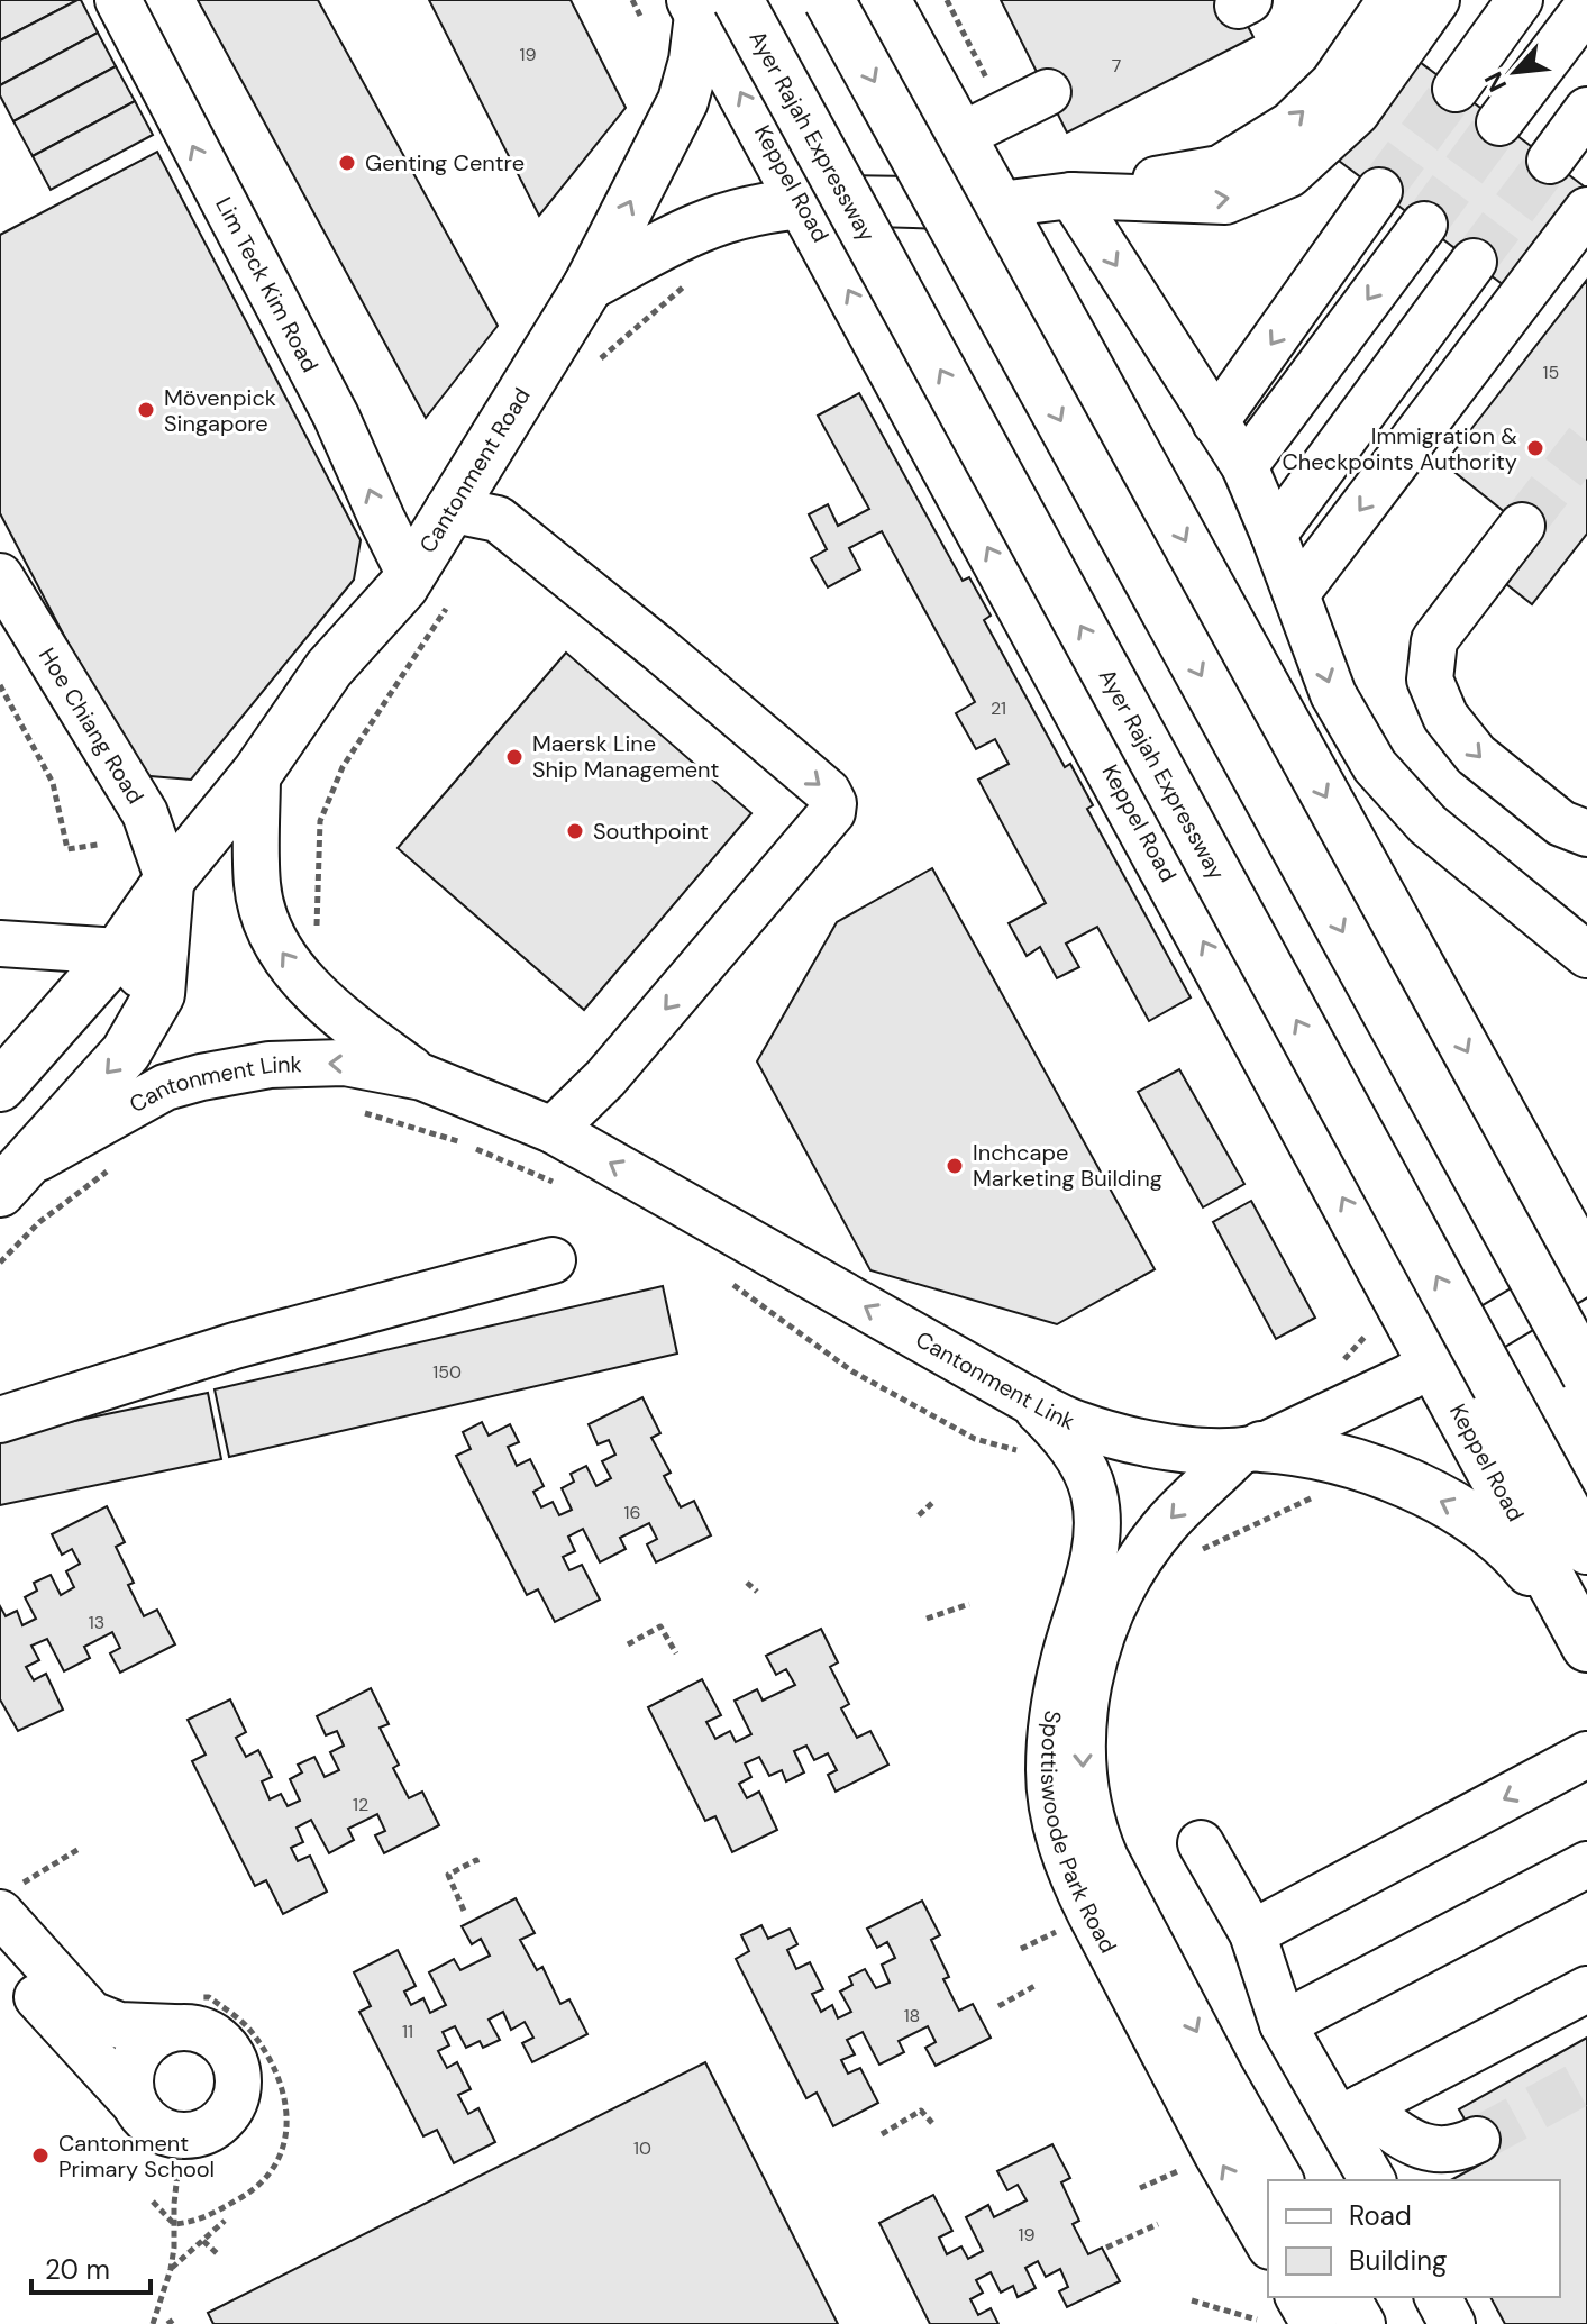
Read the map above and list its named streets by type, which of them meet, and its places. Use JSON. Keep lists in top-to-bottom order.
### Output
{
  "streets": {
    "main road": ["Ayer Rajah Expressway", "Keppel Road", "Cantonment Road"],
    "street": [
      "Lim Teck Kim Road",
      "Hoe Chiang Road",
      "Cantonment Link",
      "Spottiswoode Park Road"
    ]
  },
  "crossings": [
    ["Ayer Rajah Expressway", "Keppel Road"],
    ["Ayer Rajah Expressway", "Cantonment Road"],
    ["Keppel Road", "Cantonment Road"],
    ["Lim Teck Kim Road", "Cantonment Road"],
    ["Cantonment Road", "Hoe Chiang Road"],
    ["Cantonment Road", "Cantonment Link"],
    ["Cantonment Link", "Spottiswoode Park Road"]
  ],
  "one_way": ["Lim Teck Kim Road", "Cantonment Link"],
  "places": [
    "Genting Centre",
    "Mövenpick Singapore",
    "Immigration & Checkpoints Authority",
    "Maersk Line Ship Management",
    "Southpoint",
    "Inchcape Marketing Building",
    "Cantonment Primary School"
  ],
  "house_numbers": [
    "19",
    "7",
    "15",
    "21",
    "150",
    "16",
    "13",
    "12",
    "18",
    "11",
    "10",
    "19"
  ],
  "legend": ["Road", "Building"],
  "scale_bar": "20 m",
  "north": "bottom left"
}
